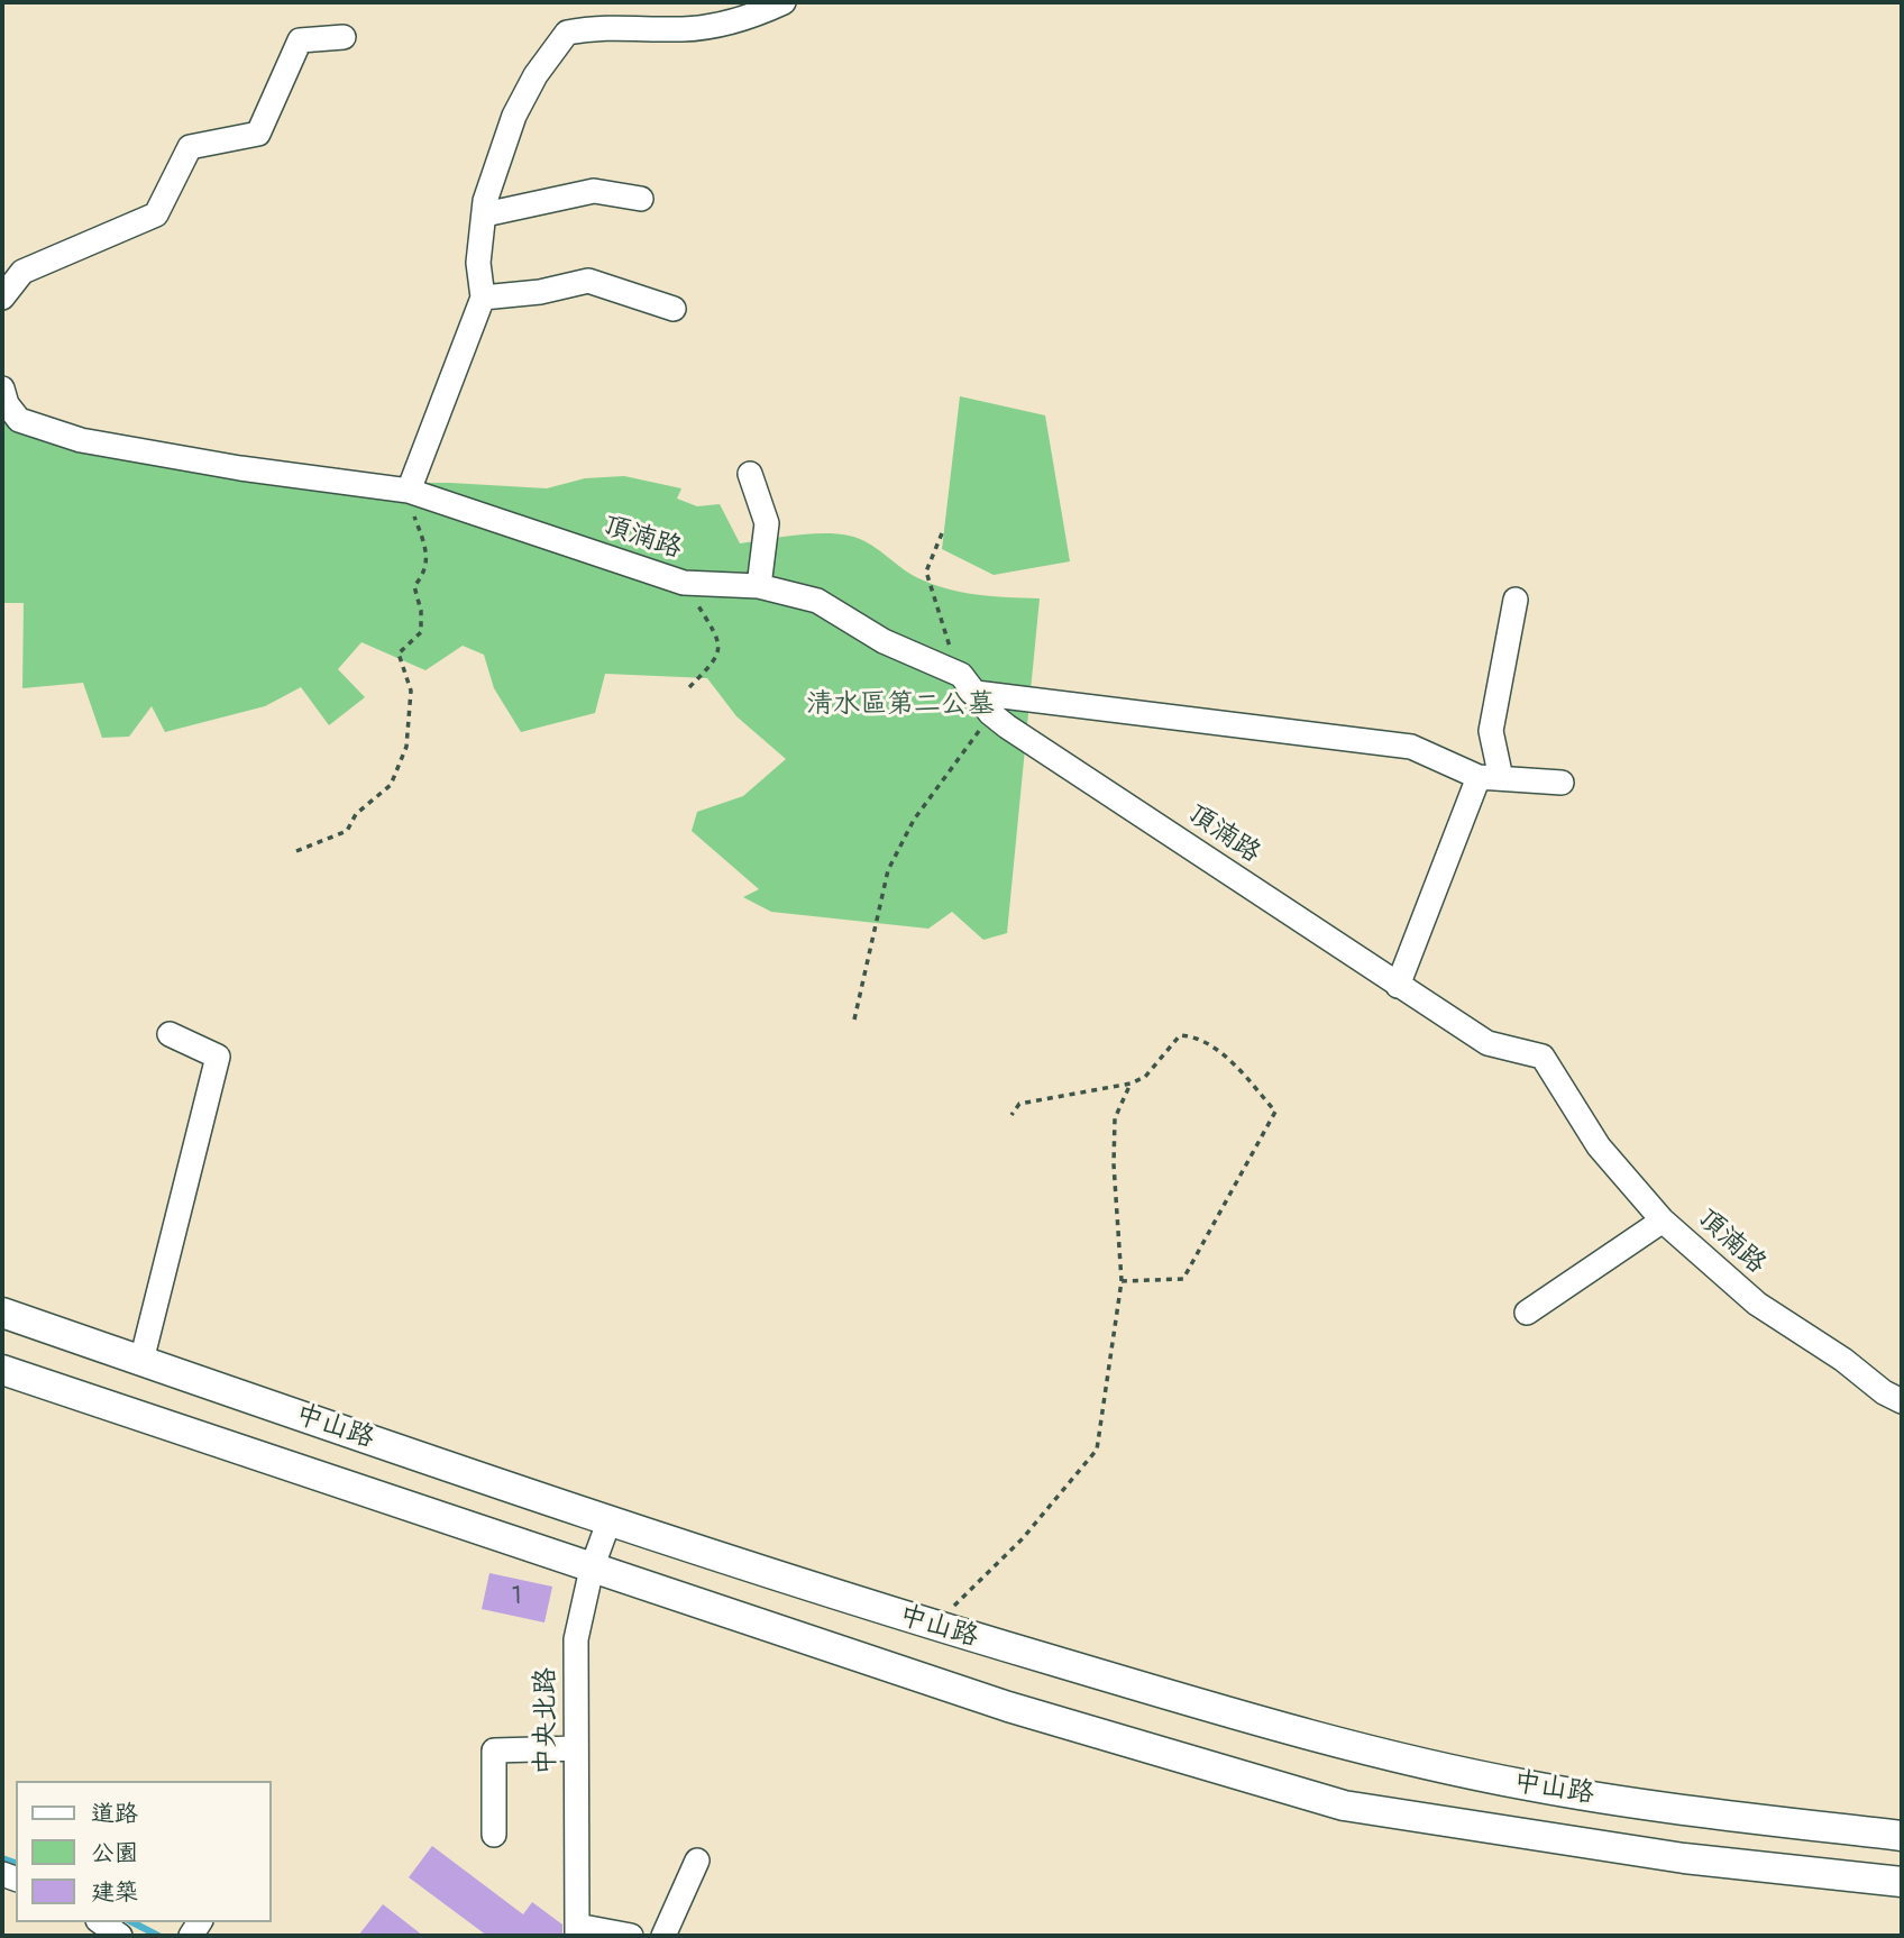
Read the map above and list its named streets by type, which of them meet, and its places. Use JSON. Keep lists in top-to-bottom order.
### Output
{
  "streets": {
    "main road": ["中山路"],
    "street": ["頂湳路", "中央北路"]
  },
  "crossings": [
    ["中山路", "中央北路"]
  ],
  "parks": ["清水區第二公墓"],
  "house_numbers": ["1"],
  "legend": ["道路", "公園", "建築"]
}
